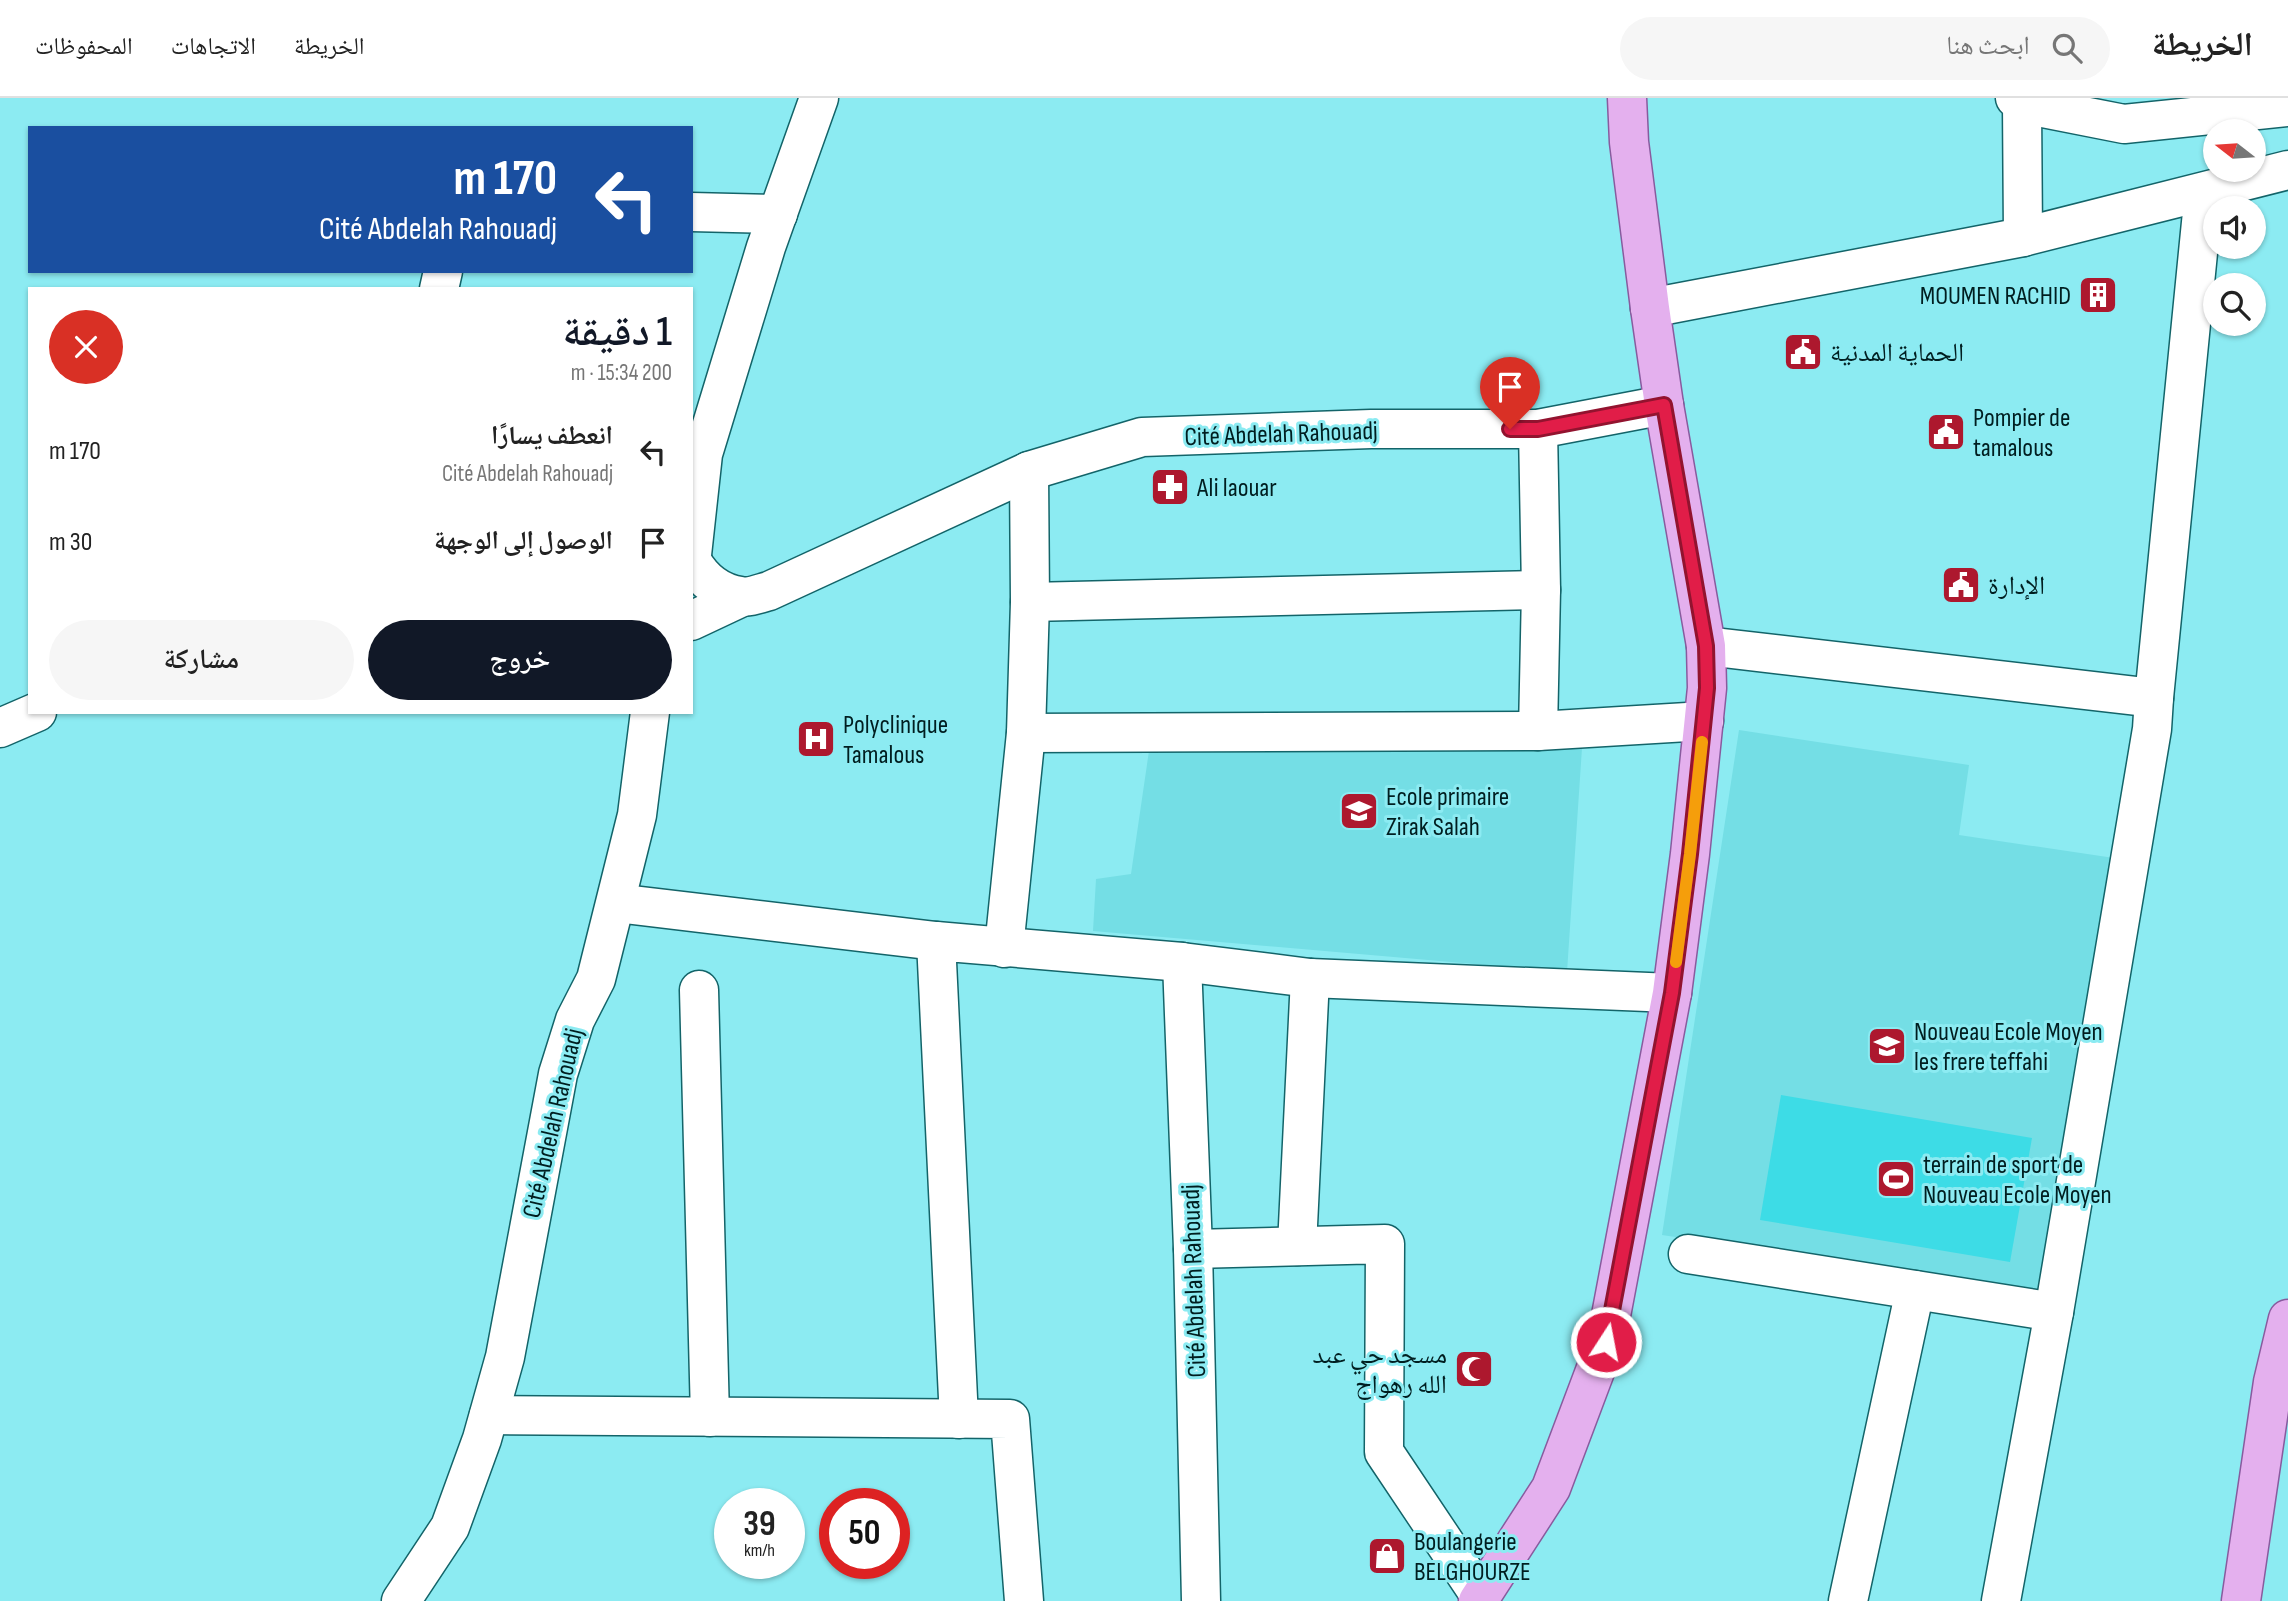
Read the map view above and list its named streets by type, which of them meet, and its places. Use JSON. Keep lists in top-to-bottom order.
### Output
{
  "streets": {
    "street": ["Cité Abdelah Rahouadj"]
  },
  "places": {
    "building": ["MOUMEN RACHID"],
    "public building": ["الحماية المدنية", "Pompier de tamalous", "الإدارة"],
    "pharmacy": ["Ali laouar"],
    "hospital": ["Polyclinique Tamalous"],
    "school or university": ["Ecole primaire Zirak Salah", "Nouveau Ecole Moyen les frere teffahi"],
    "sports": ["terrain de sport de Nouveau Ecole Moyen"],
    "mosque": ["مسجد حي عبد الله رهواج"],
    "shop": ["Boulangerie BELGHOURZE"]
  },
  "north": "left",
  "page": {
    "header": "الخريطة",
    "search": "ابحث هنا",
    "nav": ["الخريطة", "الاتجاهات", "المحفوظات"],
    "turn": ["170 m", "Cité Abdelah Rahouadj"],
    "heading": ["1 دقيقة", "200 m · 15:34"],
    "list": [
      {
        "name": "انعطف يسارًا",
        "note": "Cité Abdelah Rahouadj",
        "value": "170 m"
      },
      {
        "name": "الوصول إلى الوجهة",
        "value": "30 m"
      }
    ],
    "buttons": ["خروج", "مشاركة"],
    "speed": "39 km/h",
    "limit": "50"
  }
}
